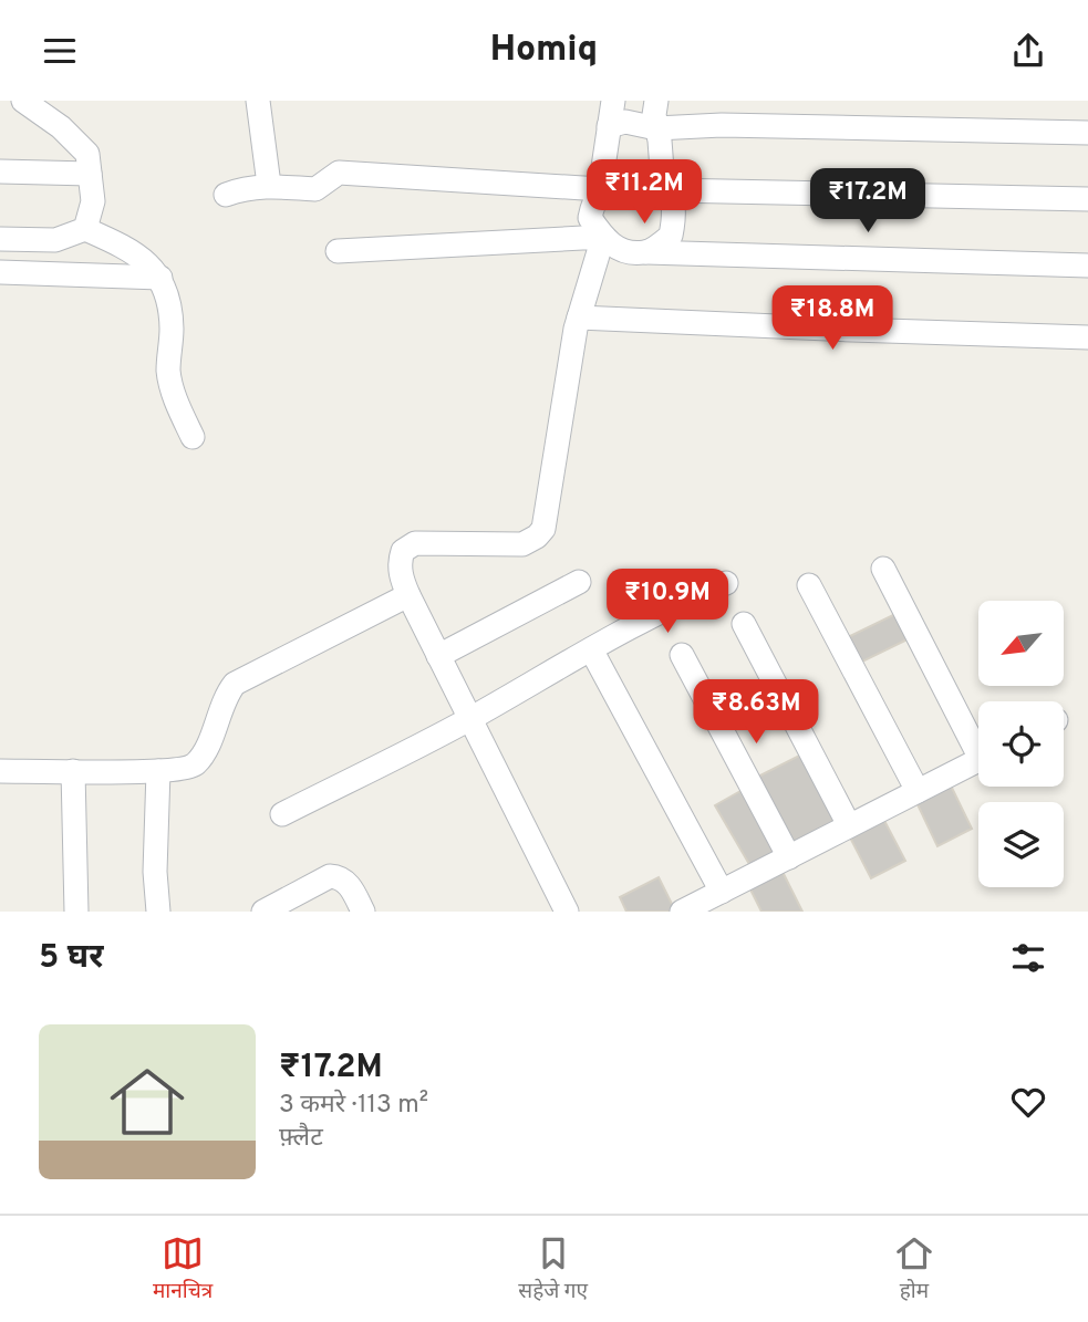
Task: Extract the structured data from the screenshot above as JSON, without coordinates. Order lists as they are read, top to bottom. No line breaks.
{"north":"bottom left","page":{"header":"Homiq","price":["₹11.2M","₹17.2M","₹18.8M","₹10.9M","₹8.63M"],"heading":"5 घर","list":[{"name":"₹17.2M","note":"3 कमरे · 113 m² · फ़्लैट"}],"tabs":["मानचित्र","सहेजे गए","होम"]}}
